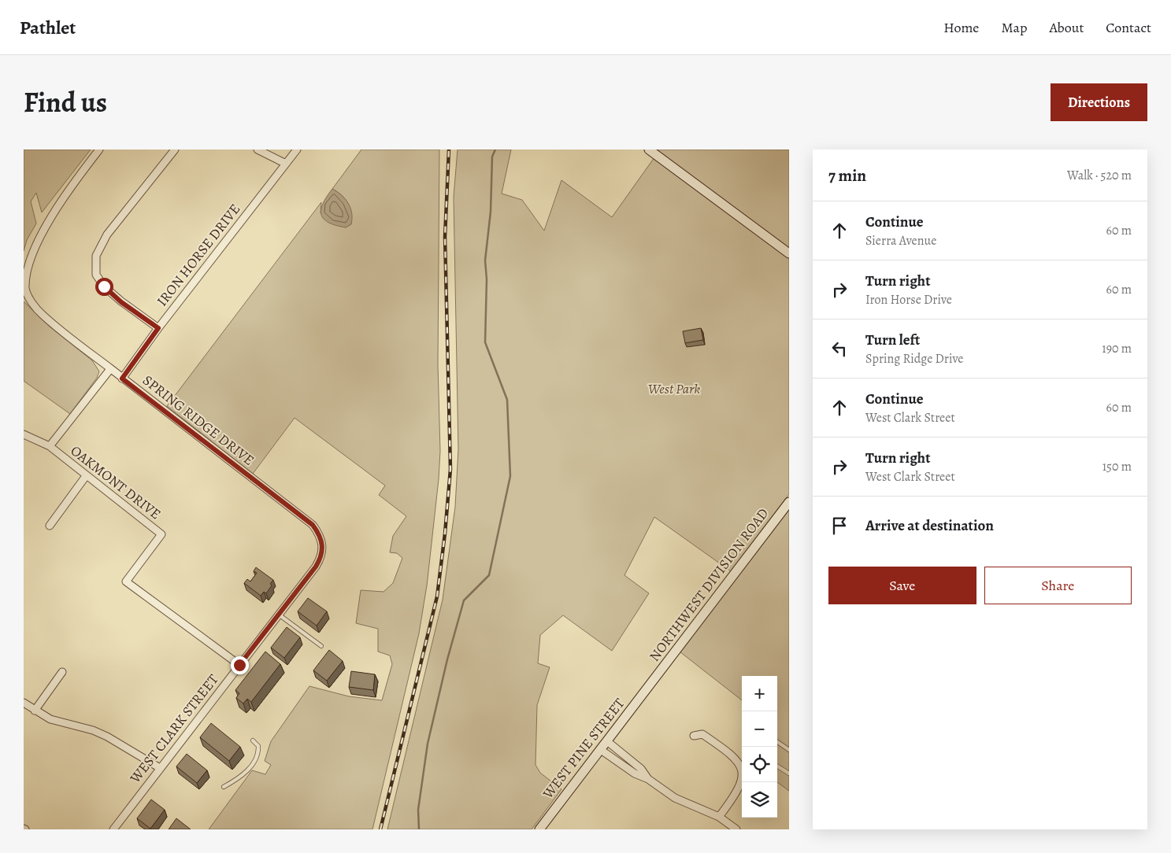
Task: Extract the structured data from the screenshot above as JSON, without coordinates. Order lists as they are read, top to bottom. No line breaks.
{"streets":{"street":["IRON HORSE DRIVE","SPRING RIDGE DRIVE","OAKMONT DRIVE","NORTHWEST DIVISION ROAD","WEST CLARK STREET","WEST PINE STREET"]},"crossings":[["IRON HORSE DRIVE","SPRING RIDGE DRIVE"],["SPRING RIDGE DRIVE","OAKMONT DRIVE"],["SPRING RIDGE DRIVE","WEST CLARK STREET"],["OAKMONT DRIVE","WEST CLARK STREET"],["NORTHWEST DIVISION ROAD","WEST PINE STREET"]],"parks":["West Park"],"page":{"header":"Pathlet","nav":["Home","Map","About","Contact"],"title":"Find us","buttons":["Directions",["Save","Share"]],"heading":["7 min","Walk · 520 m"],"list":[["Continue","Sierra Avenue","60 m"],["Turn right","Iron Horse Drive","60 m"],["Turn left","Spring Ridge Drive","190 m"],["Continue","West Clark Street","60 m"],["Turn right","West Clark Street","150 m"],"Arrive at destination"],"map_buttons":["+","−"]}}
